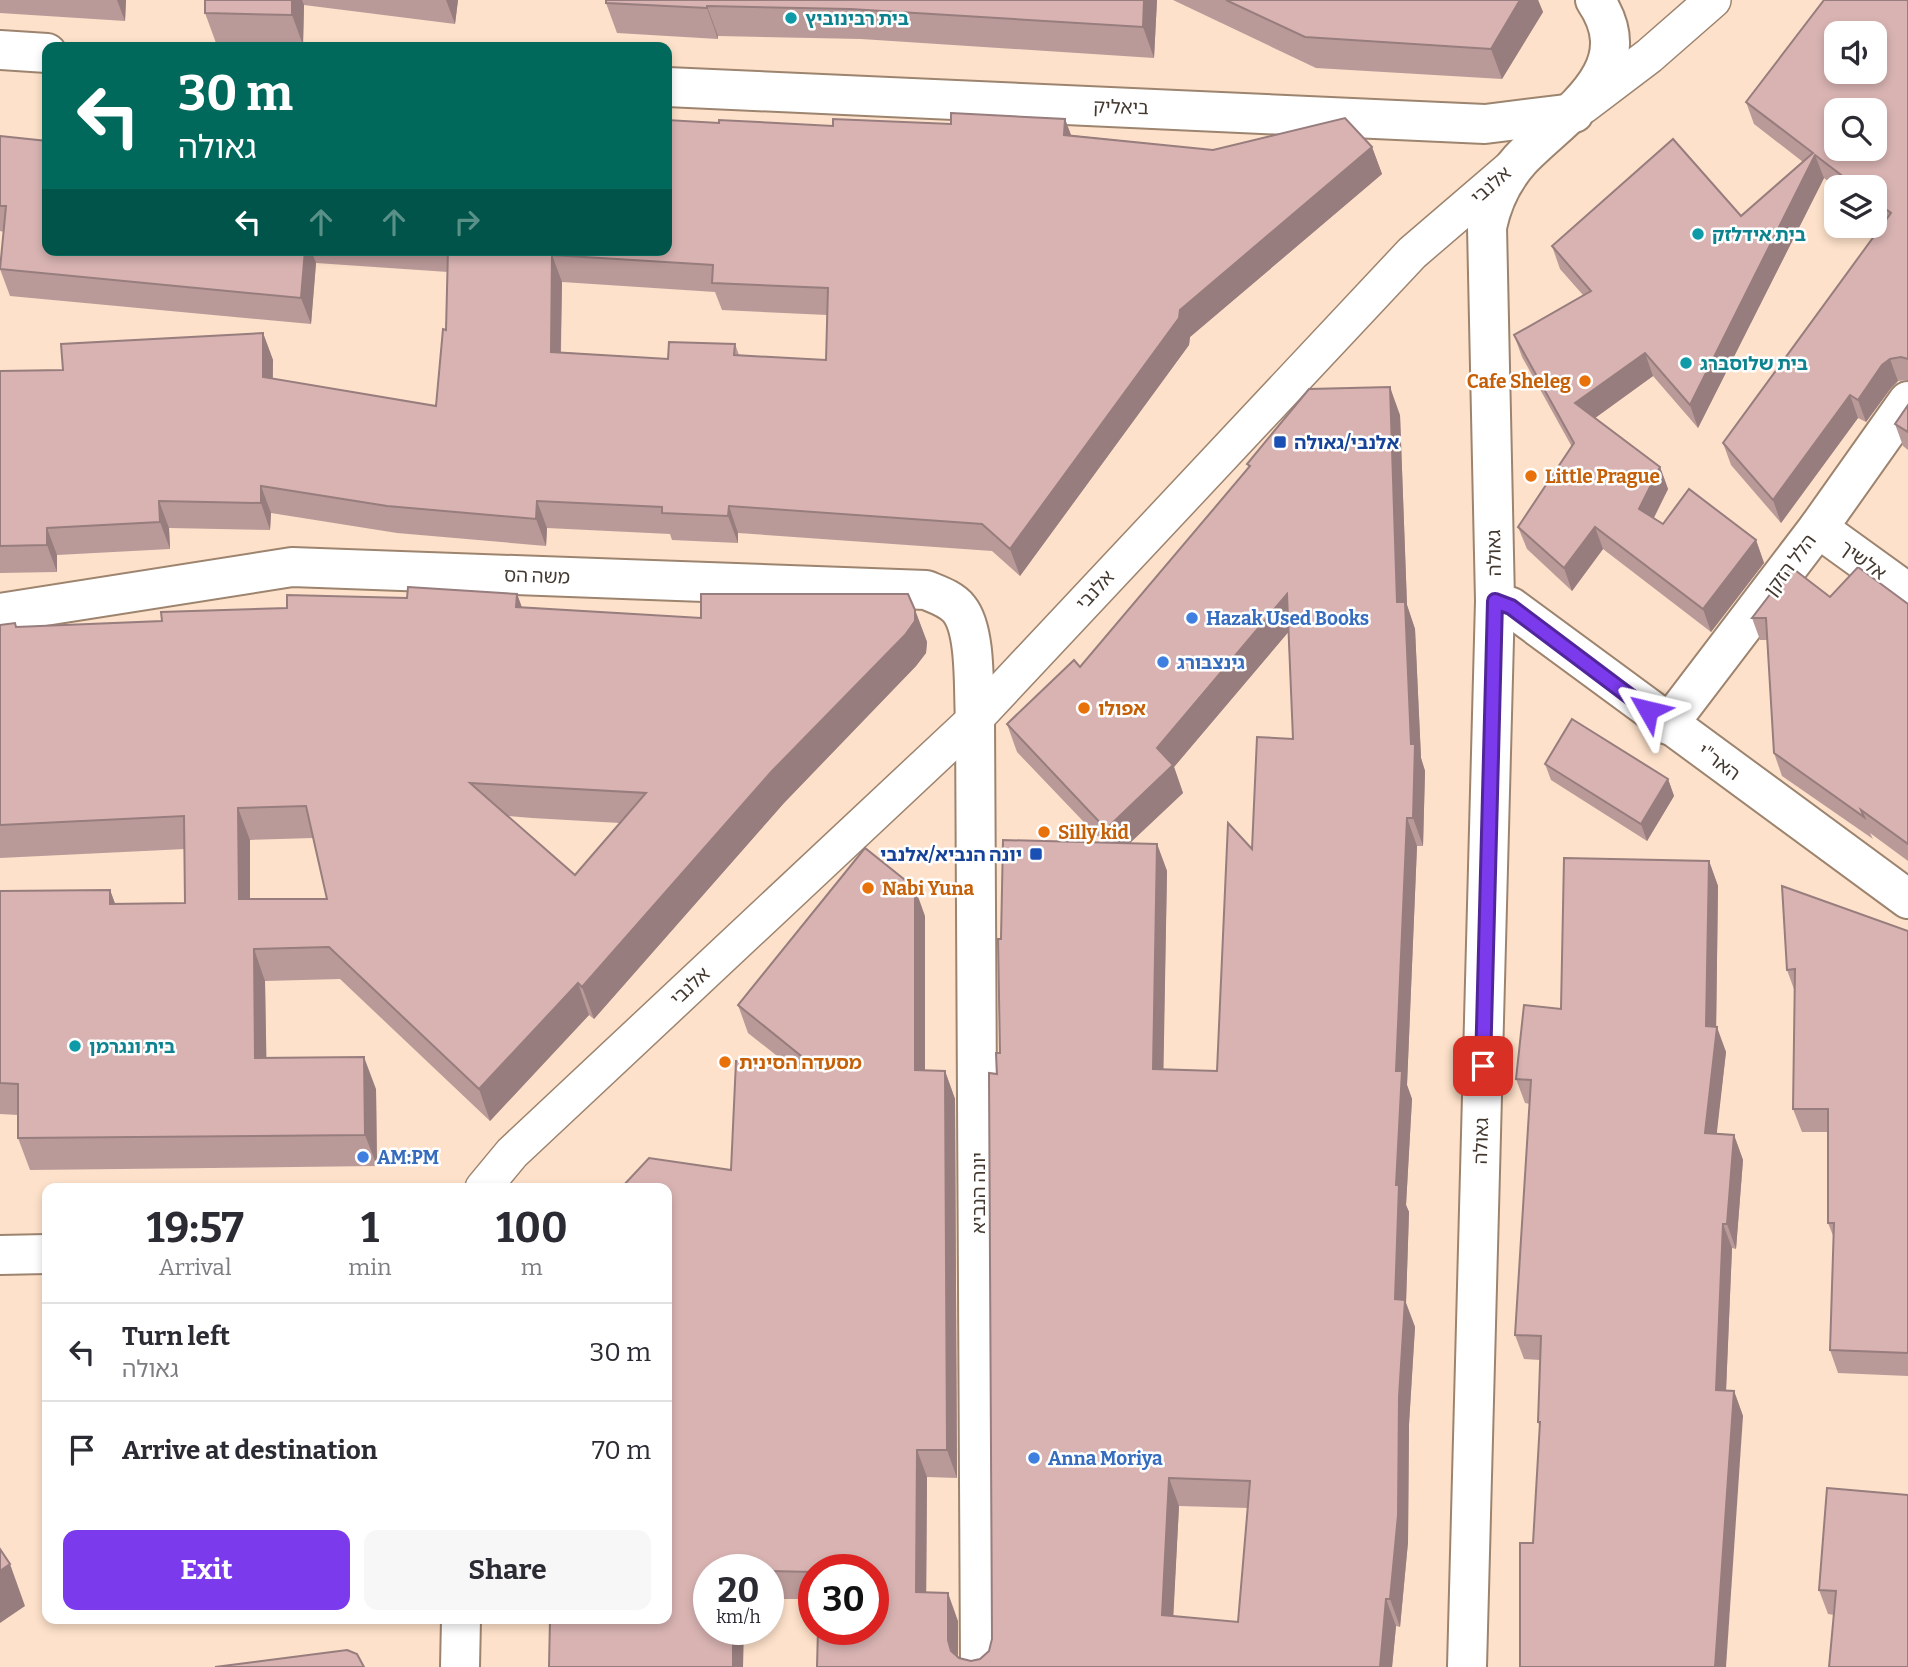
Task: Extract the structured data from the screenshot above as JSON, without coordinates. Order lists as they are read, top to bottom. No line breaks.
{"streets":{"street":["ביאליק","אלנבי","גאולה","אלשיך","הלל הזקן","משה הס","האר\"י","יונה הנביא"]},"crossings":[["ביאליק","אלנבי"],["אלנבי","גאולה"],["אלנבי","משה הס"],["אלנבי","יונה הנביא"],["גאולה","האר\"י"],["אלשיך","הלל הזקן"],["הלל הזקן","האר\"י"],["משה הס","יונה הנביא"]],"places":{"other":["בית רבינוביץ","בית אידלזק","בית שלוסברג","Cafe Sheleg","Little Prague","Hazak Used Books","גינצבורג","אפולו","Silly kid","Nabi Yuna","בית ונגרמן","מסעדה הסינית","AM:PM","Anna Moriya"],"transit":["אלנבי/גאולה","יונה הנביא/אלנבי"]},"page":{"turn":["30 m","גאולה"],"eta":["19:57","Arrival","1","min","100","m"],"list":[{"name":"Turn left","note":"גאולה","value":"30 m"},{"name":"Arrive at destination","value":"70 m"}],"buttons":["Exit","Share"],"speed":"20 km/h","limit":"30"}}
